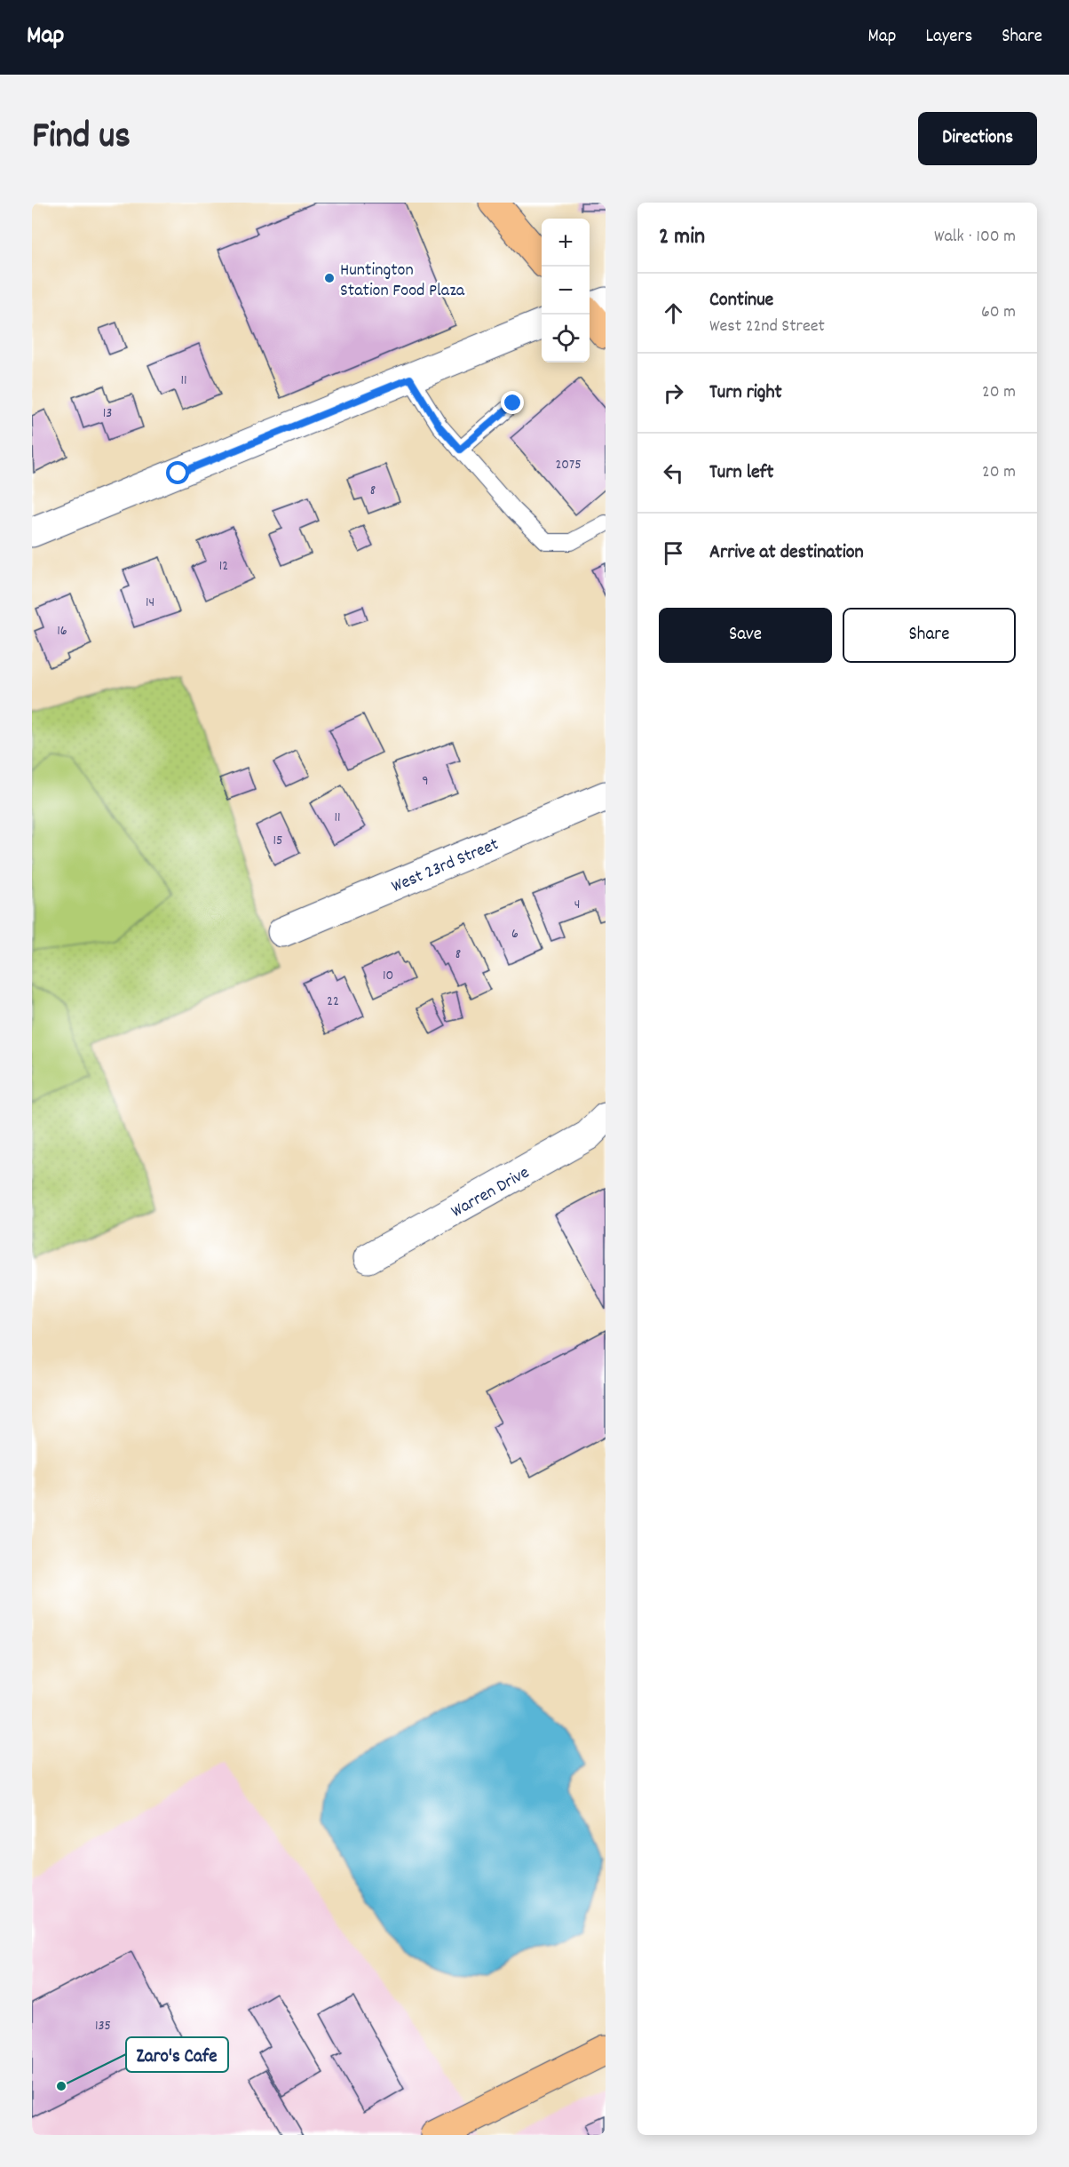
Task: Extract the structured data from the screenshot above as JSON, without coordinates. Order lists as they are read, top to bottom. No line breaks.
{"streets":{"street":["West 23rd Street","Warren Drive"]},"places":["Huntington Station Food Plaza","Zaro's Cafe"],"house_numbers":["11","13","2075","8","12","14","16","9","11","15","4","6","8","10","22","135"],"page":{"header":"Map","nav":["Map","Layers","Share"],"title":"Find us","buttons":["Directions",["Save","Share"]],"heading":["2 min","Walk · 100 m"],"map_buttons":["+","−"],"list":[["Continue","West 22nd Street","60 m"],["Turn right","20 m"],["Turn left","20 m"],"Arrive at destination"]}}
